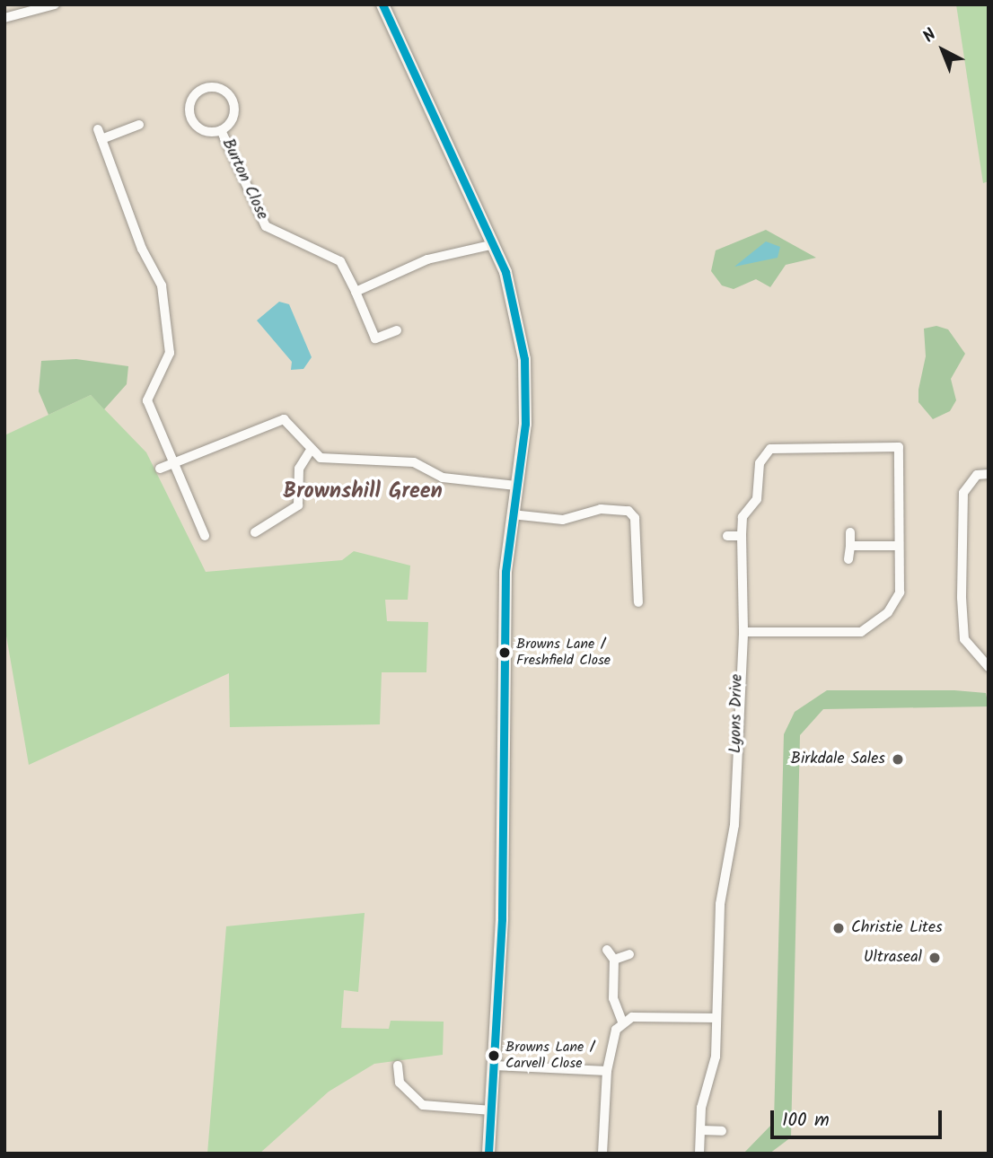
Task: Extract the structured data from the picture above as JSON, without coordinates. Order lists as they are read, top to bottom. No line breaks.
{"streets":{"street":["Burton Close","Lyons Drive"]},"districts":["Brownshill Green"],"places":["Browns Lane / Freshfield Close","Birkdale Sales","Christie Lites","Ultraseal","Browns Lane / Carvell Close"],"scale_bar":"100 m","north":"top left"}
